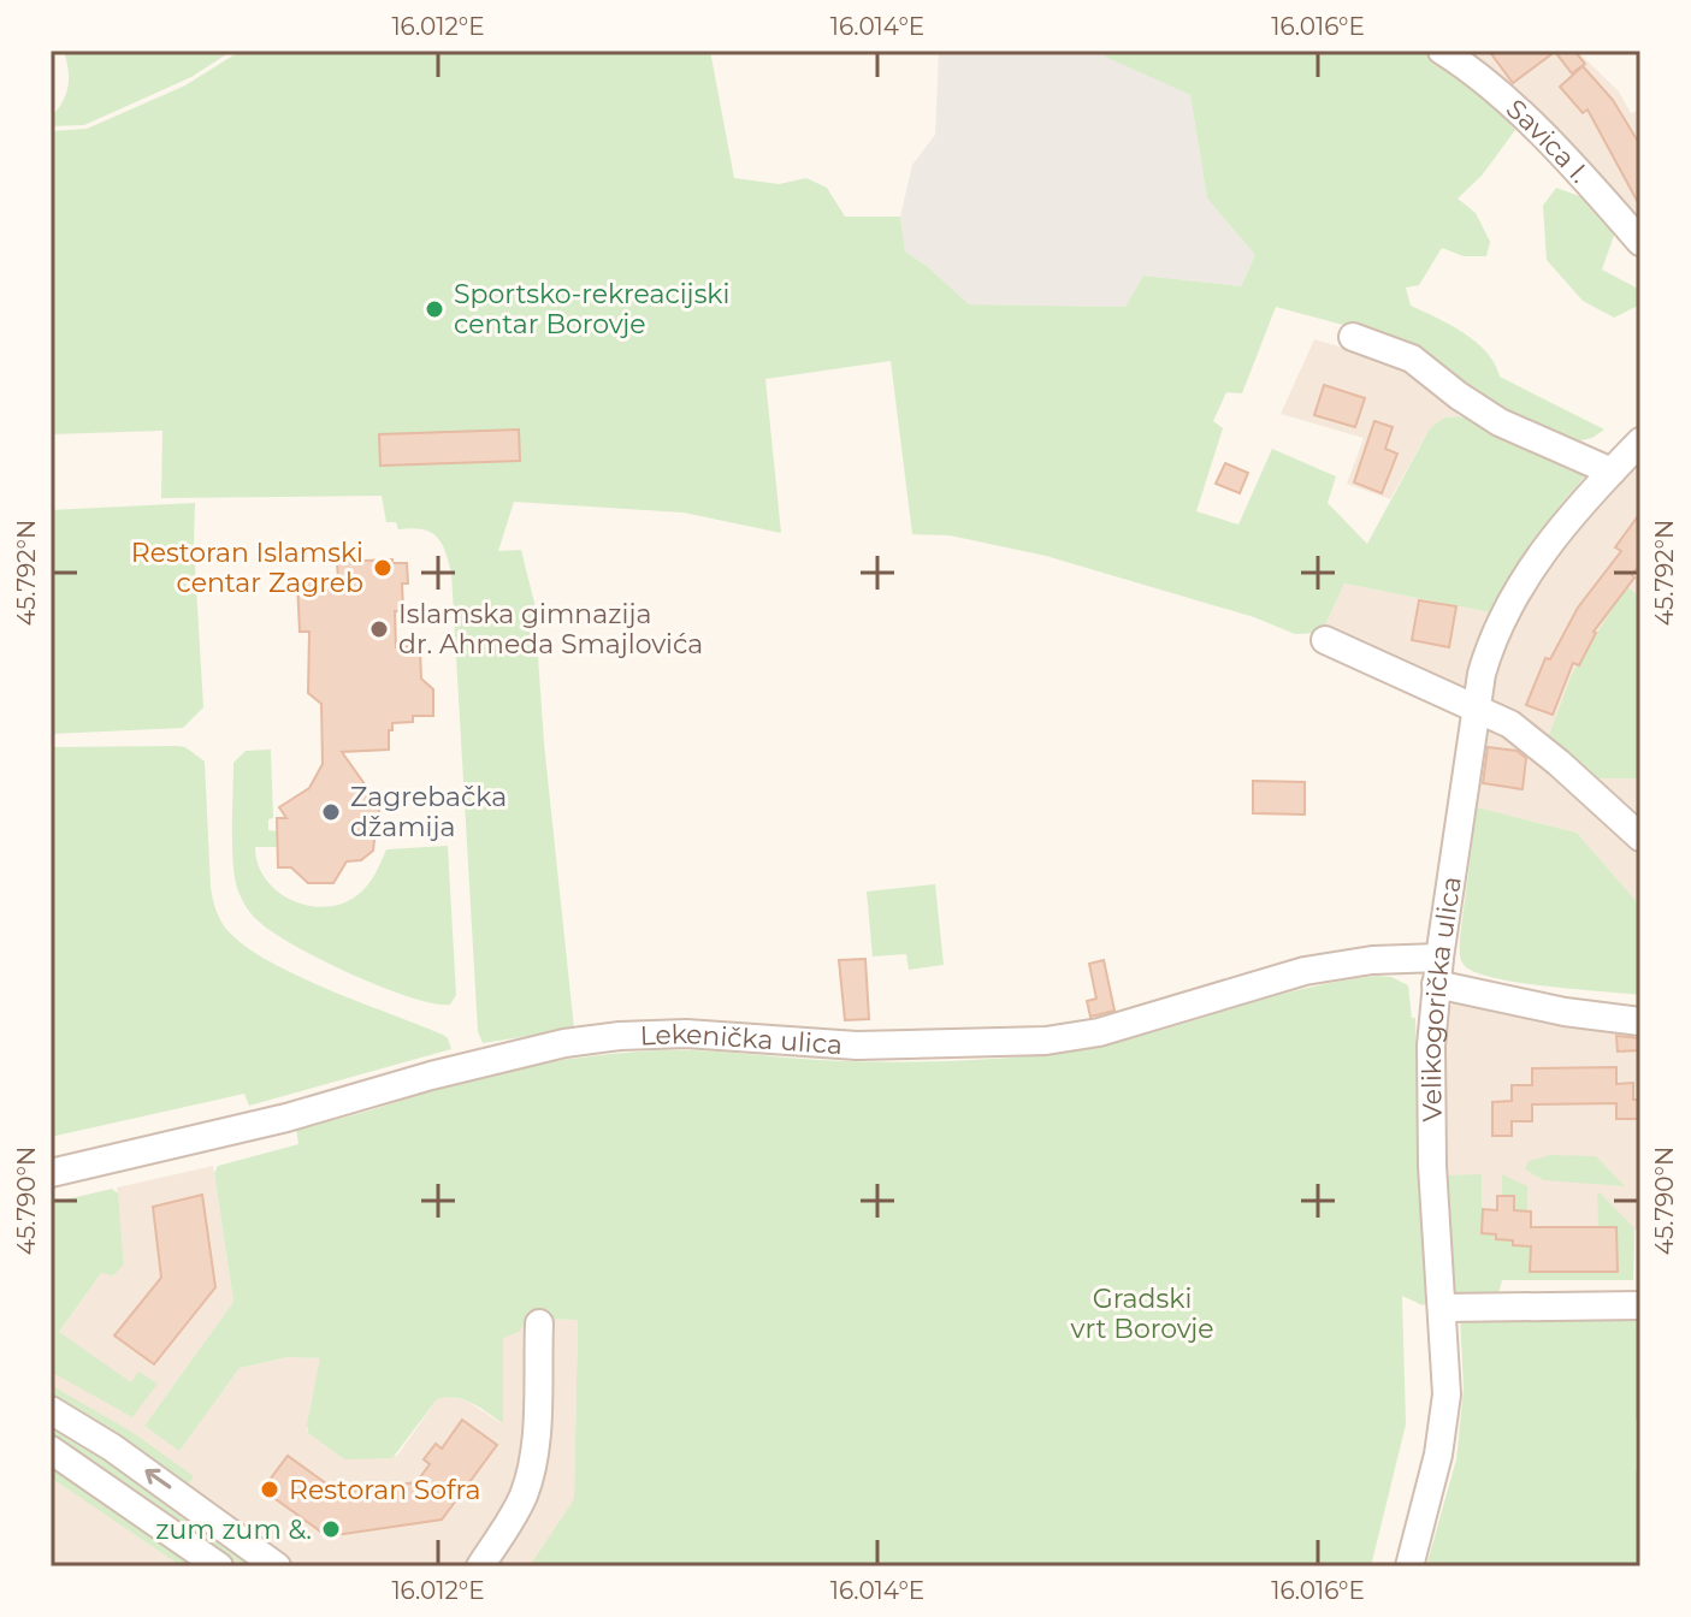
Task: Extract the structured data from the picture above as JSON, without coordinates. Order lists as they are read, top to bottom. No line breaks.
{"streets":{"street":["Savica I.","Velikogorička ulica","Lekenička ulica"]},"crossings":[["Velikogorička ulica","Lekenička ulica"]],"parks":["Gradski vrt Borovje"],"places":["Sportsko-rekreacijski centar Borovje","Restoran Islamski centar Zagreb","Islamska gimnazija dr. Ahmeda Smajlovića","Zagrebačka džamija","Restoran Sofra","zum zum &."],"coordinates":["16.012°E","16.014°E","16.016°E","45.792°N","45.790°N"]}
